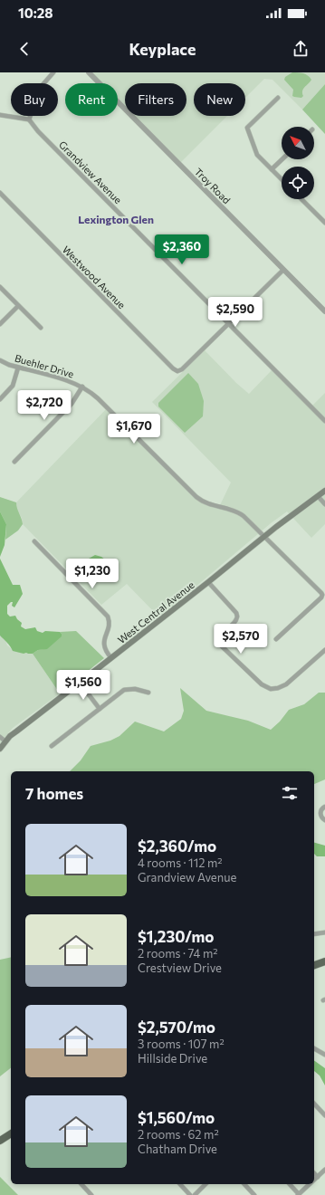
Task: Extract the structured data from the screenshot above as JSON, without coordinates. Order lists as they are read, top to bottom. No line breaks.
{"streets":{"main road":["West Central Avenue"],"street":["Grandview Avenue","Troy Road","Westwood Avenue","Buehler Drive"]},"crossings":[["Grandview Avenue","Westwood Avenue"],["Buehler Drive","West Central Avenue"]],"districts":["Lexington Glen"],"north":"top left","page":{"status":"10:28","header":"Keyplace","chip":["Buy","Rent","Filters","New"],"price":["$2,360","$2,590","$2,720","$1,670","$1,230","$2,570","$1,560"],"heading":"7 homes","list":[{"name":"$2,360/mo","note":"4 rooms · 112 m² · Grandview Avenue"},{"name":"$1,230/mo","note":"2 rooms · 74 m² · Crestview Drive"},{"name":"$2,570/mo","note":"3 rooms · 107 m² · Hillside Drive"},{"name":"$1,560/mo","note":"2 rooms · 62 m² · Chatham Drive"}]}}
